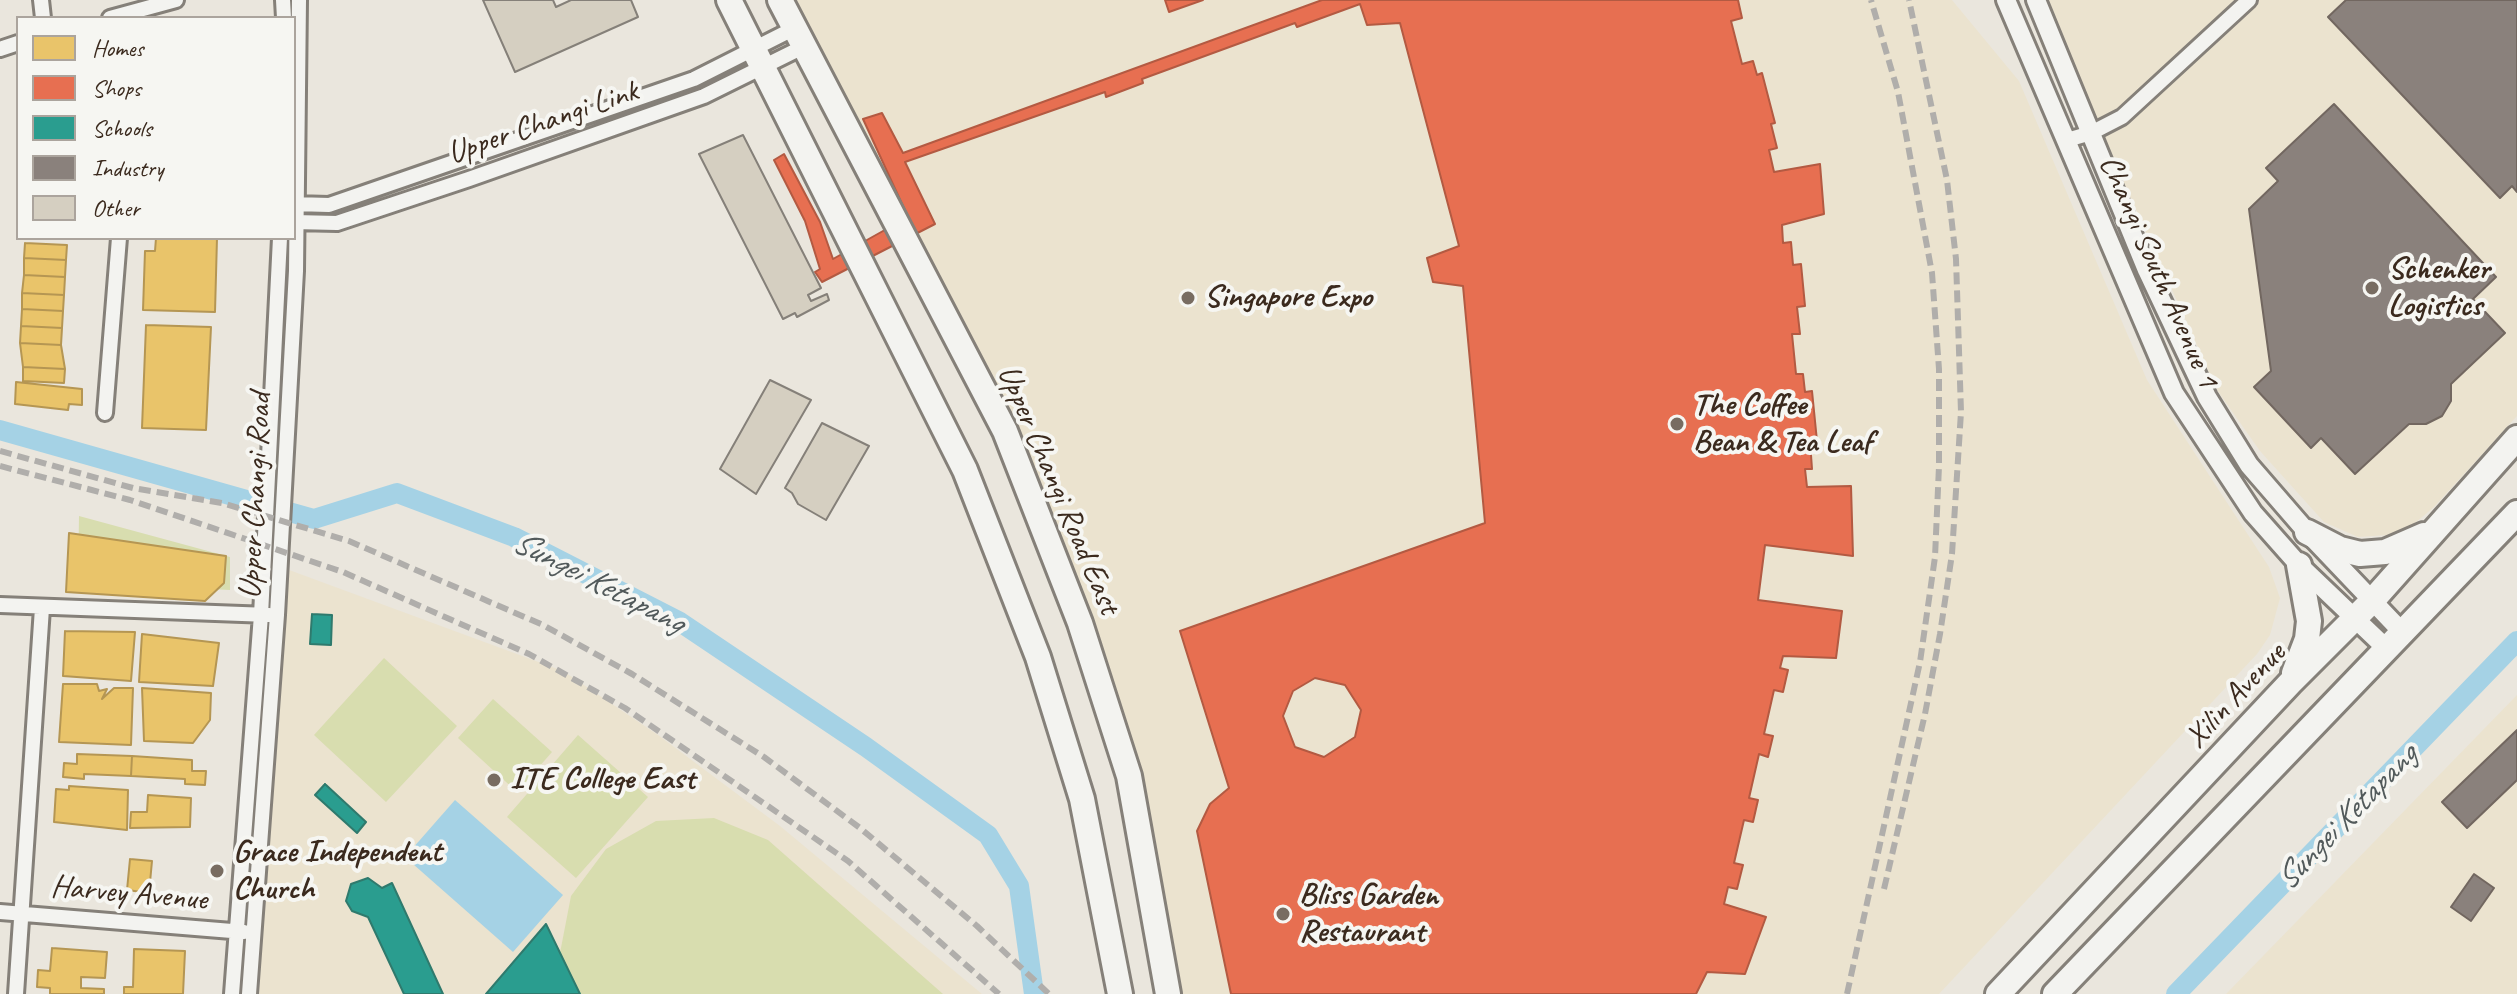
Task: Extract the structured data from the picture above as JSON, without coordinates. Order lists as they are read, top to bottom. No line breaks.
{"streets":{"main road":["Upper Changi Road East","Xilin Avenue"],"street":["Upper Changi Link","Changi South Avenue 1","Upper Changi Road","Harvey Avenue"]},"crossings":[["Upper Changi Link","Upper Changi Road East"],["Upper Changi Link","Upper Changi Road"],["Changi South Avenue 1","Xilin Avenue"],["Upper Changi Road","Harvey Avenue"]],"water":["Sungei Ketapang"],"places":["Schenker Logistics","Singapore Expo","The Coffee Bean & Tea Leaf","ITE College East","Grace Independent Church","Bliss Garden Restaurant"],"legend":["Homes","Shops","Schools","Industry","Other"]}
